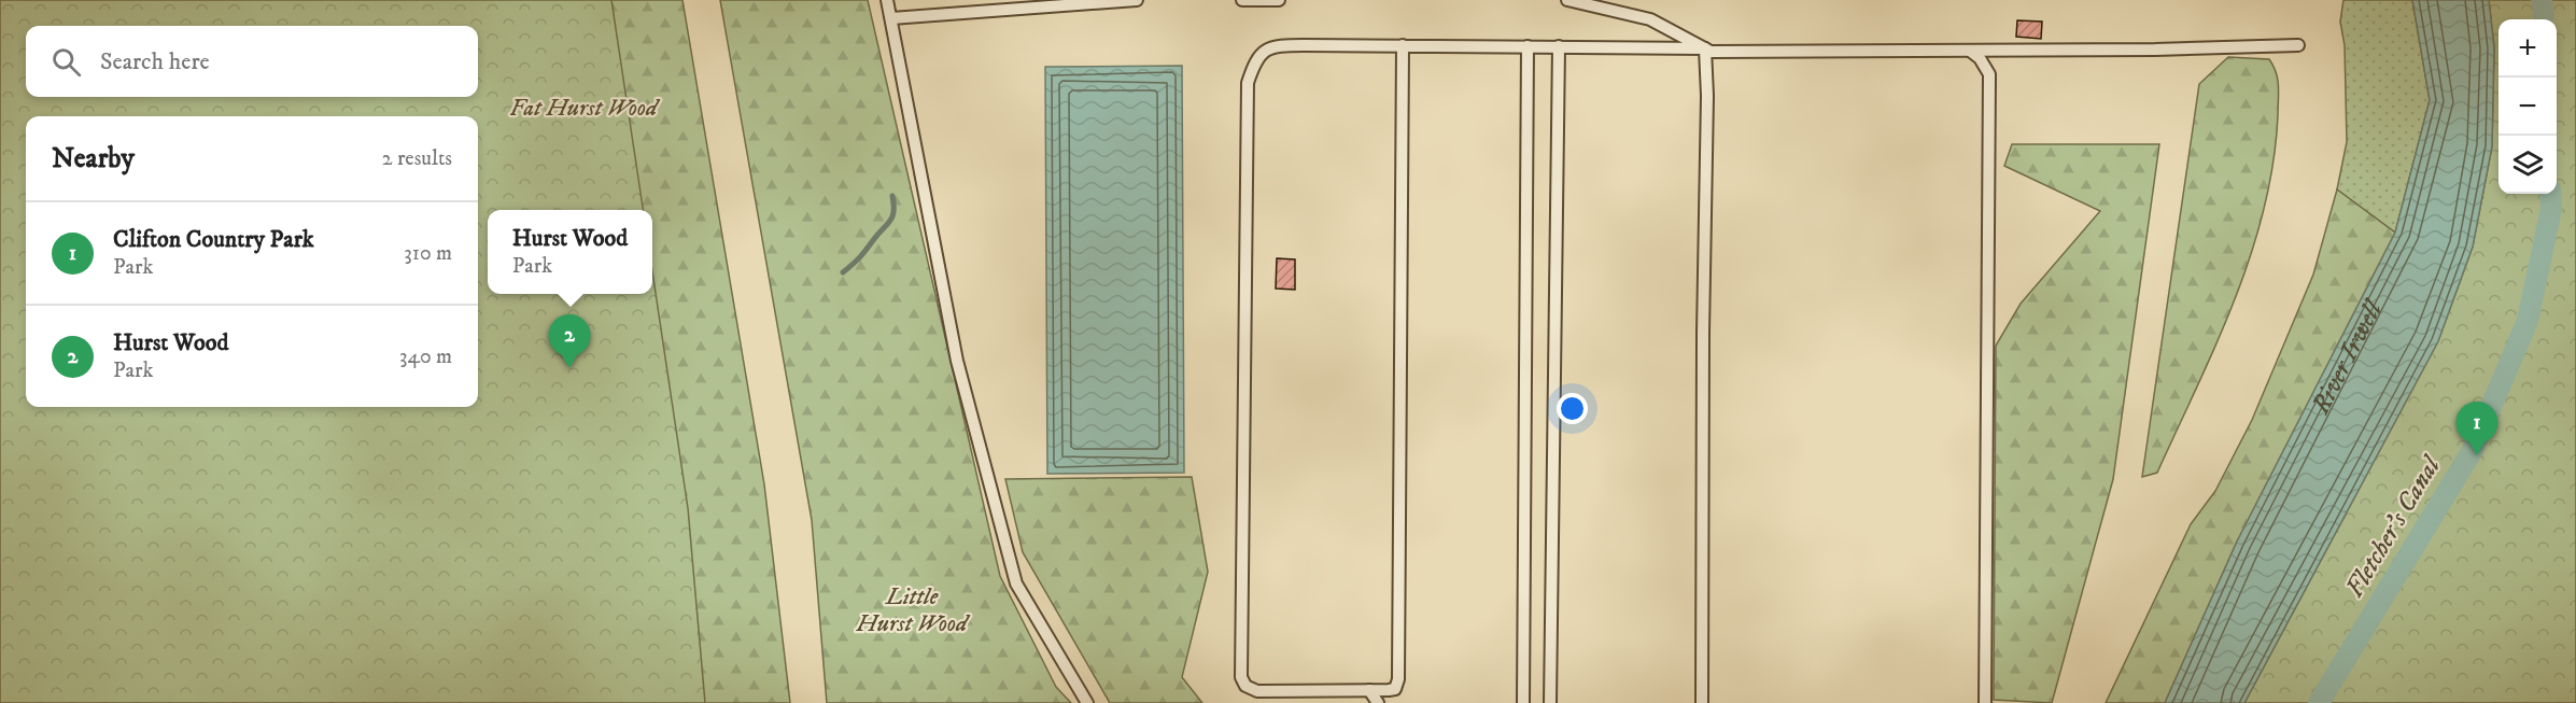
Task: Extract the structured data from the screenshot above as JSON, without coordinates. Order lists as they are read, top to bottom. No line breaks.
{"water":["River Irwell","Fletcher's Canal"],"parks":["Fat Hurst Wood","Little Hurst Wood"],"page":{"map_buttons":["+","−"],"search":"Search here","heading":["Nearby","2 results"],"list":[{"mark":"1","name":"Clifton Country Park","note":"Park","value":"310 m"},{"mark":"2","name":"Hurst Wood","note":"Park","value":"340 m"}],"popup":["Hurst Wood","Park"],"pins":["2","1"]}}
